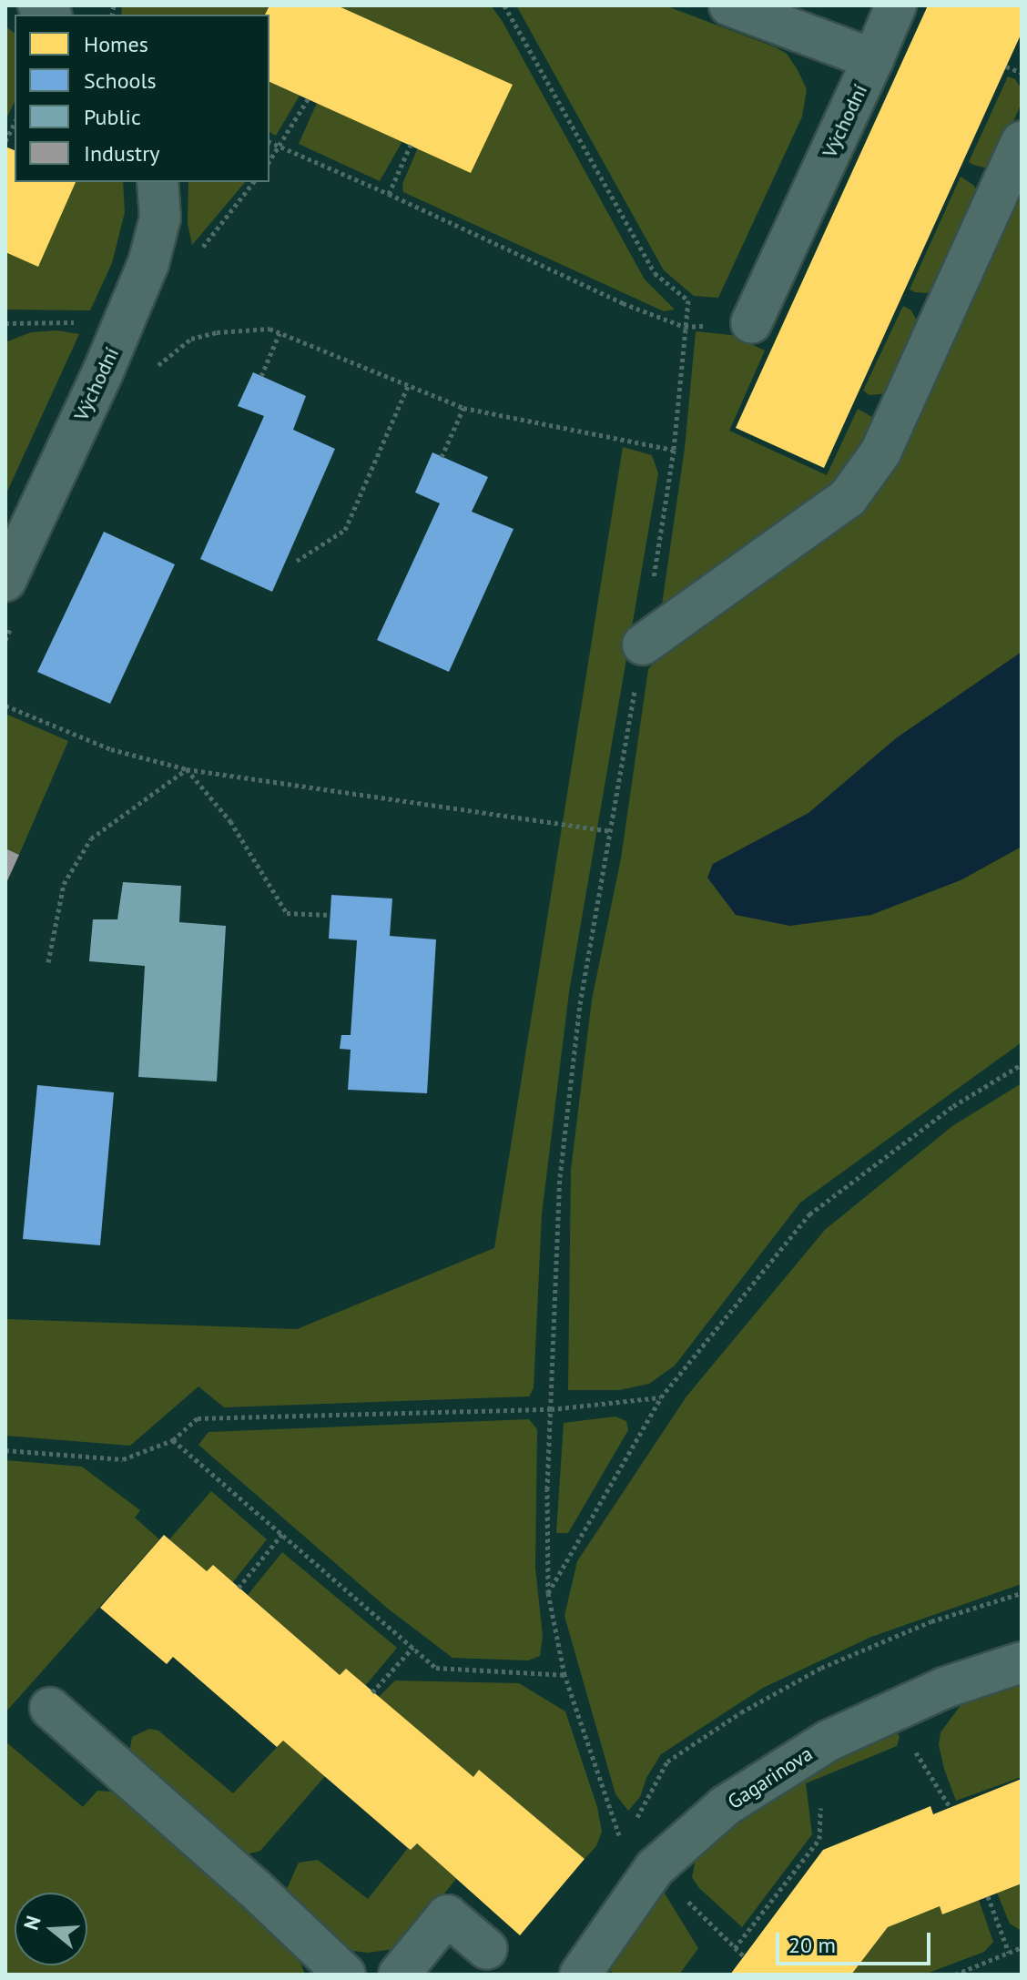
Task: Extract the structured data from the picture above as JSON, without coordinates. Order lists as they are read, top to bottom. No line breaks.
{"streets":{"street":["Východní","Gagarinova"]},"legend":["Homes","Schools","Public","Industry"],"scale_bar":"20 m","north":"left"}
